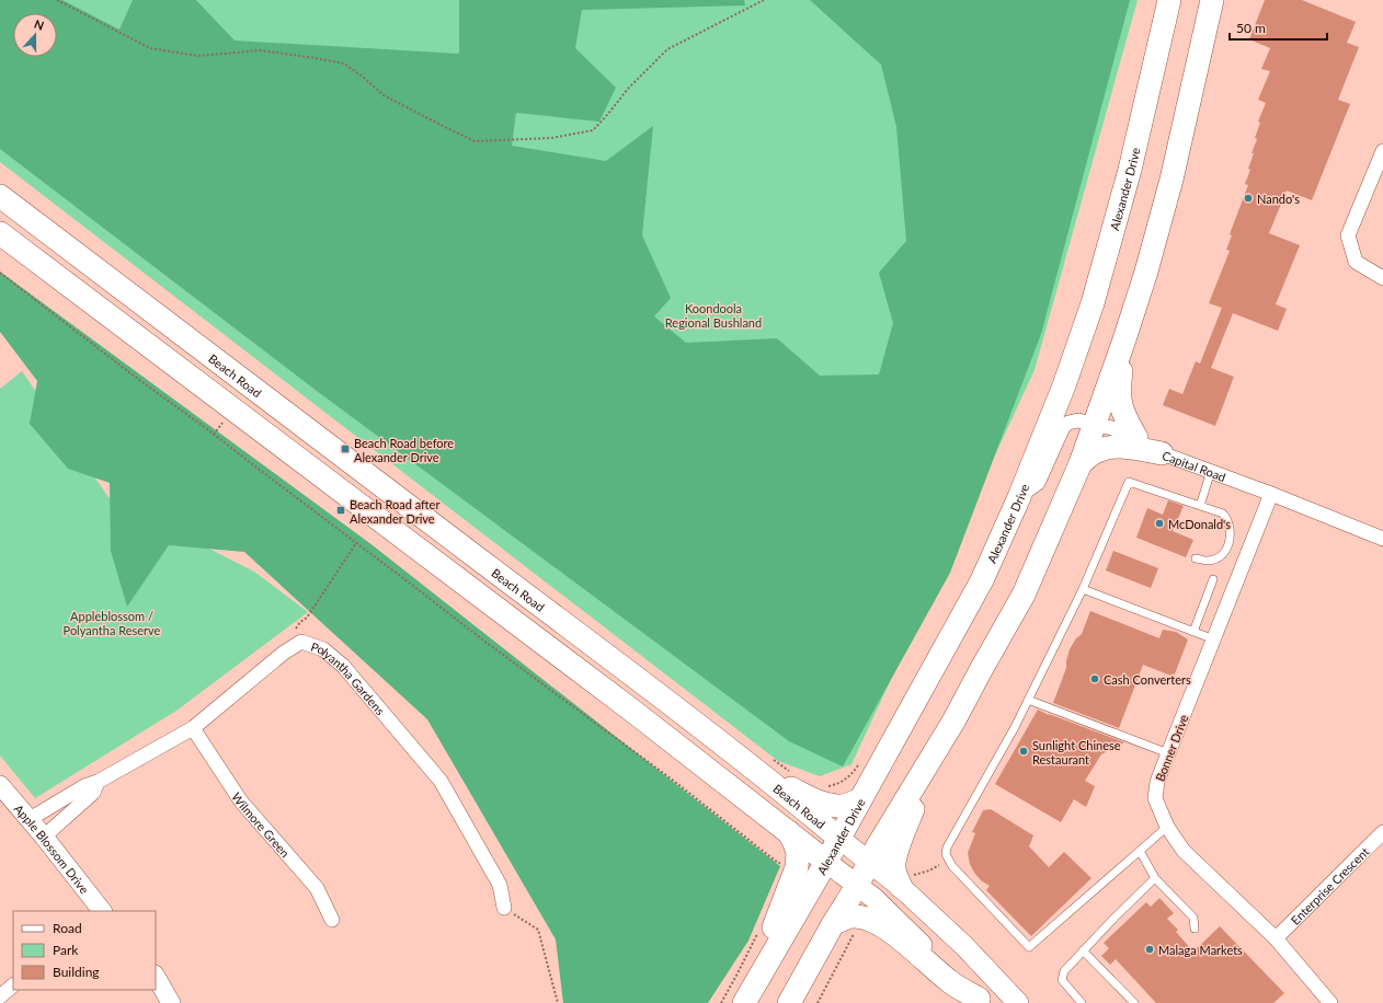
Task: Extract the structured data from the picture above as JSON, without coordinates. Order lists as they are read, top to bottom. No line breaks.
{"streets":{"main road":["Alexander Drive","Beach Road"],"street":["Capital Road","Polyantha Gardens","Bonner Drive","Wilmore Green","Apple Blossom Drive","Enterprise Crescent"]},"crossings":[["Alexander Drive","Beach Road"],["Alexander Drive","Capital Road"],["Capital Road","Bonner Drive"],["Polyantha Gardens","Wilmore Green"],["Polyantha Gardens","Apple Blossom Drive"],["Bonner Drive","Enterprise Crescent"]],"parks":["Koondoola Regional Bushland","Appleblossom / Polyantha Reserve"],"places":{"other":["Nando's","McDonald's","Cash Converters","Sunlight Chinese Restaurant","Malaga Markets"],"transit":["Beach Road before Alexander Drive","Beach Road after Alexander Drive"]},"legend":["Road","Park","Building"],"scale_bar":"50 m","north":"top"}
